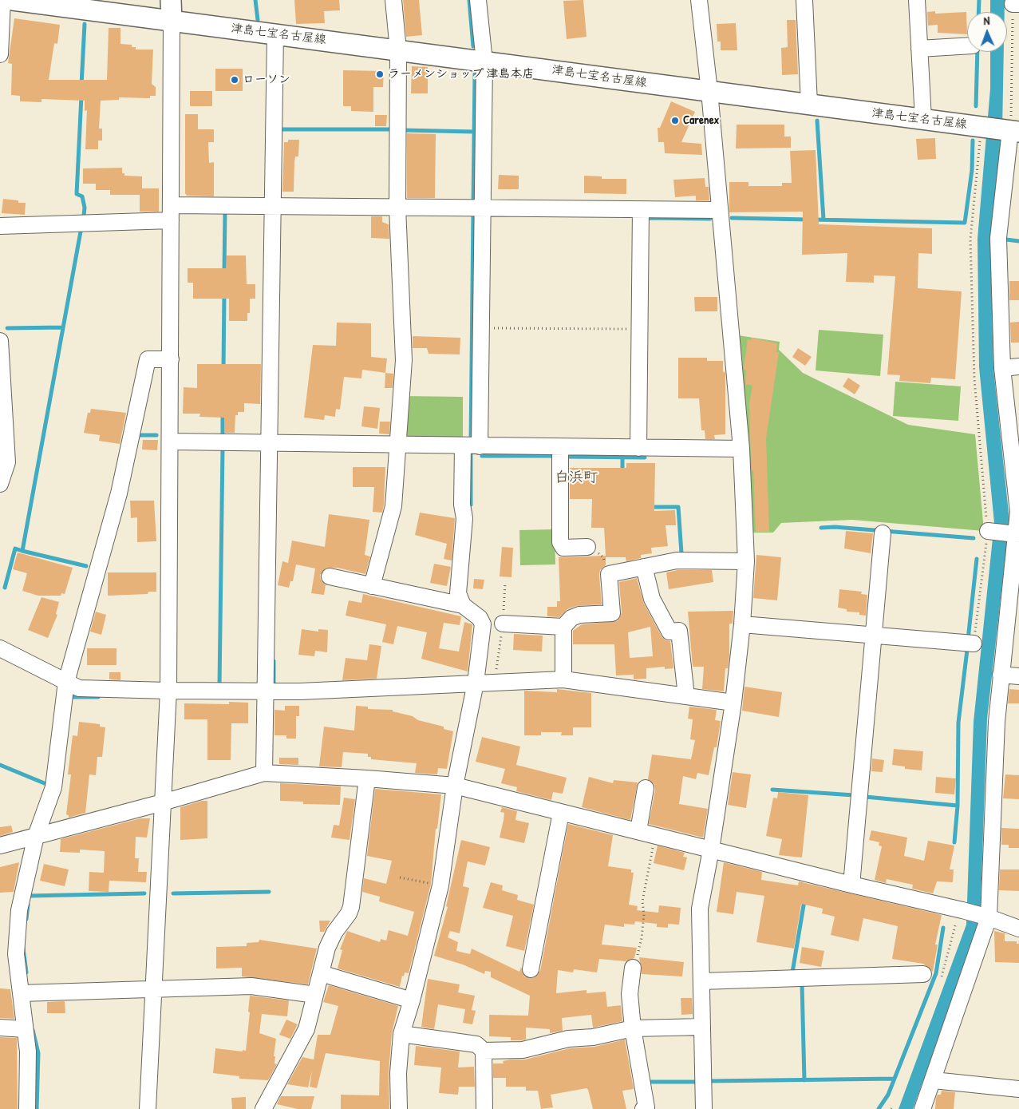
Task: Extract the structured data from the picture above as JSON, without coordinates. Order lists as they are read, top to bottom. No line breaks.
{"streets":{"main road":["津島七宝名古屋線"]},"districts":["白浜町"],"places":["ラーメンショップ 津島本店","ローソン","Carenex"],"north":"top"}
